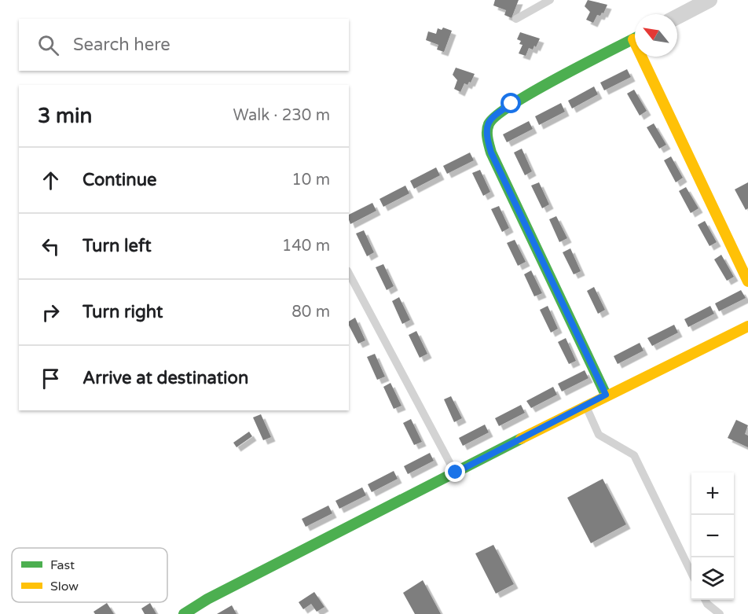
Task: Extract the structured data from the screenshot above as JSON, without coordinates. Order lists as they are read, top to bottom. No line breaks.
{"legend":["Fast","Slow"],"north":"top left","page":{"search":"Search here","heading":["3 min","Walk · 230 m"],"list":[["Continue","10 m"],["Turn left","140 m"],["Turn right","80 m"],"Arrive at destination"],"map_buttons":["+","−"]}}
